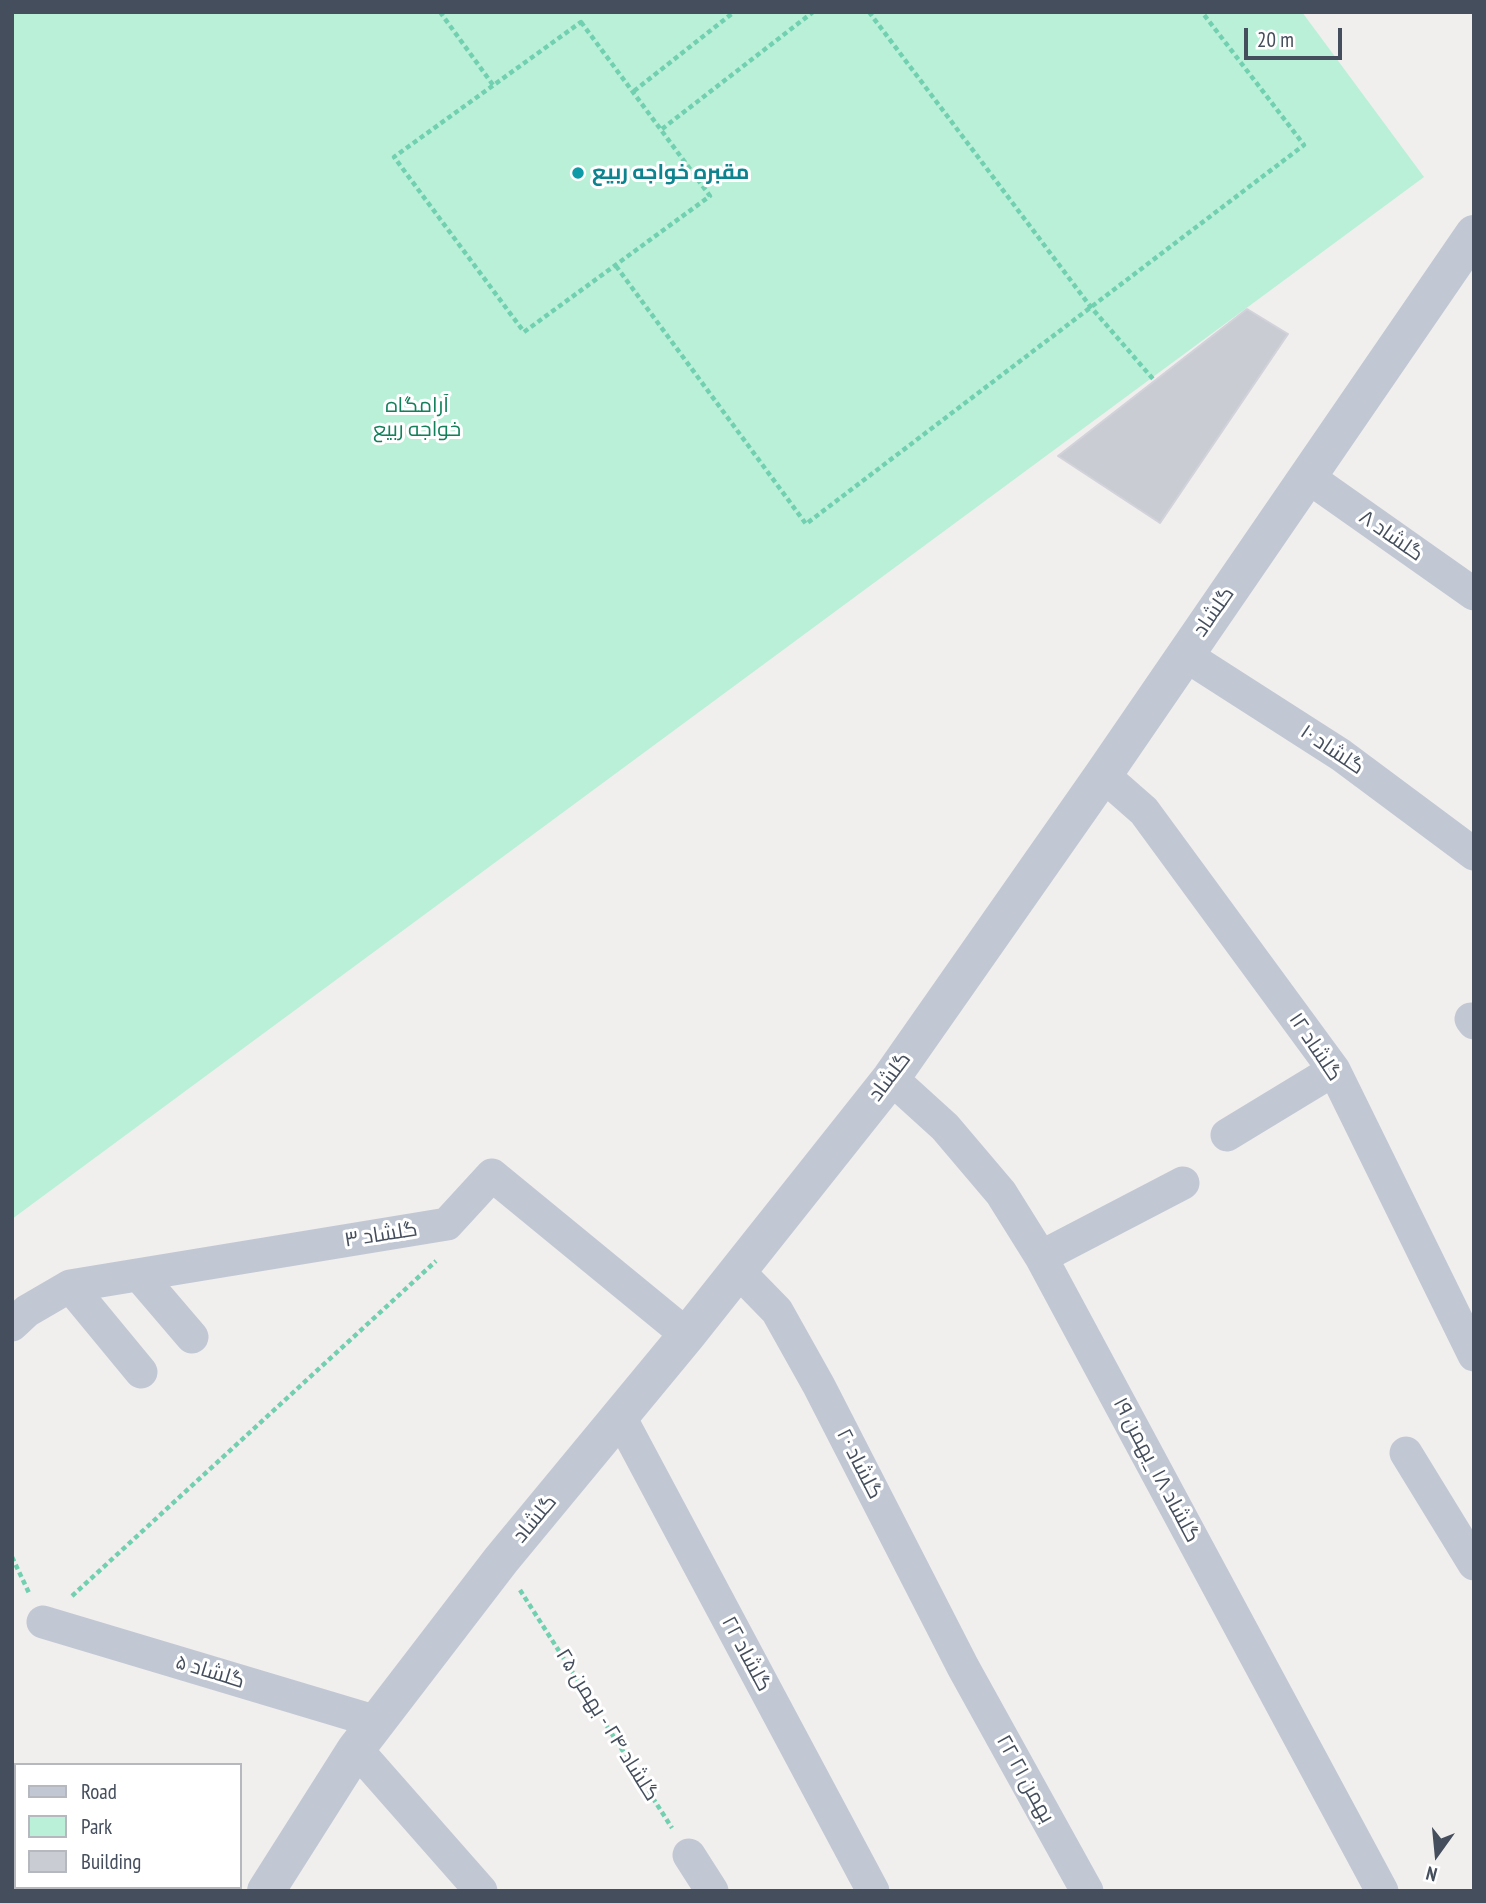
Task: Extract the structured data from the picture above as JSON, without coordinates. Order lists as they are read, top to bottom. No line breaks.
{"streets":{"street":["گلشاد ۸","گلشاد","گلشاد ۱۰","گلشاد ۱۲","گلشاد ۳","گلشاد ۲۰","گلشاد ۱۸ _بهمن ۱۹","گلشاد ۲۲","گلشاد ۵","۲۲ بهمن ۲۱"],"path":["گلشاد ۲۴ - بهمن ۲۵"]},"crossings":[["گلشاد ۸","گلشاد"],["گلشاد","گلشاد ۱۰"],["گلشاد","گلشاد ۱۲"],["گلشاد","گلشاد ۳"],["گلشاد","گلشاد ۲۰"],["گلشاد","گلشاد ۱۸ _بهمن ۱۹"],["گلشاد","گلشاد ۲۲"],["گلشاد","گلشاد ۵"],["گلشاد","گلشاد ۲۴ - بهمن ۲۵"],["گلشاد ۲۰","۲۲ بهمن ۲۱"]],"parks":["آرامگاه خواجه ربیع"],"places":["مقبره خواجه ربیع"],"legend":["Road","Park","Building"],"scale_bar":"20 m","north":"bottom"}
